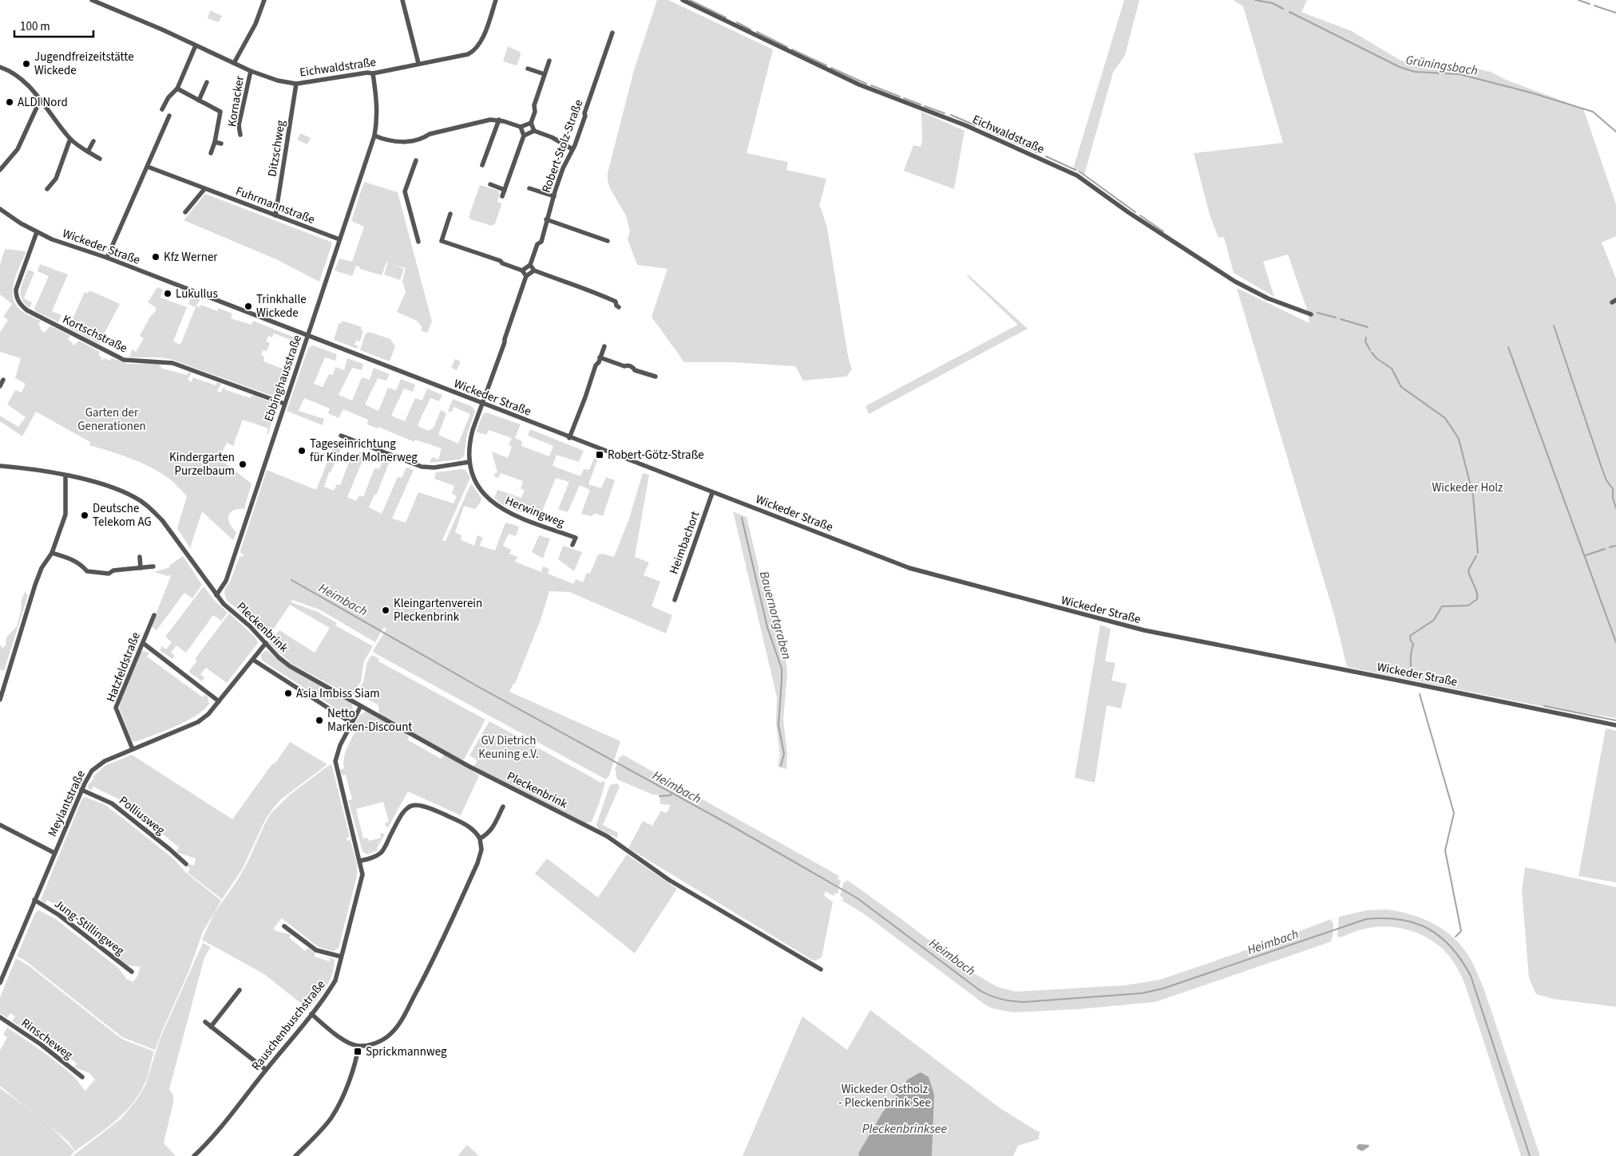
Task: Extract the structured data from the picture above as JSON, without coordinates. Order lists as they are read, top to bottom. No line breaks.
{"streets":{"street":["Eichwaldstraße","Kornacker","Robert-Stolz-Straße","Ditzschweg","Fuhrmannstraße","Wickeder Straße","Kortschstraße","Ebbinghausstraße","Herwingweg","Heimbachort","Pleckenbrink","Hatzfeldstraße","Meylantstraße","Polliusweg","Jung-Stillingweg","Rauschenbuschstraße","Rinscheweg"]},"crossings":[["Eichwaldstraße","Kornacker"],["Eichwaldstraße","Ditzschweg"],["Eichwaldstraße","Ebbinghausstraße"],["Ditzschweg","Fuhrmannstraße"],["Fuhrmannstraße","Ebbinghausstraße"],["Wickeder Straße","Kortschstraße"],["Wickeder Straße","Ebbinghausstraße"],["Wickeder Straße","Herwingweg"],["Wickeder Straße","Heimbachort"],["Kortschstraße","Ebbinghausstraße"],["Ebbinghausstraße","Pleckenbrink"],["Pleckenbrink","Meylantstraße"],["Pleckenbrink","Rauschenbuschstraße"],["Hatzfeldstraße","Meylantstraße"],["Meylantstraße","Polliusweg"],["Meylantstraße","Jung-Stillingweg"]],"water":["Grüningsbach","Heimbach","Bauernortgraben","Pleckenbrinksee"],"parks":["Garten der Generationen","Wickeder Holz","GV Dietrich Keuning e.V.","Wickeder Ostholz - Pleckenbrink See"],"places":{"other":["Jugendfreizeitstätte Wickede","ALDI Nord","Kfz Werner","Lukullus","Trinkhalle Wickede","Tageseinrichtung für Kinder Molnerweg","Kindergarten Purzelbaum","Deutsche Telekom AG","Kleingartenverein Pleckenbrink","Asia Imbiss Siam","Netto Marken-Discount"],"transit":["Robert-Götz-Straße","Sprickmannweg"]},"scale_bar":"100 m"}
